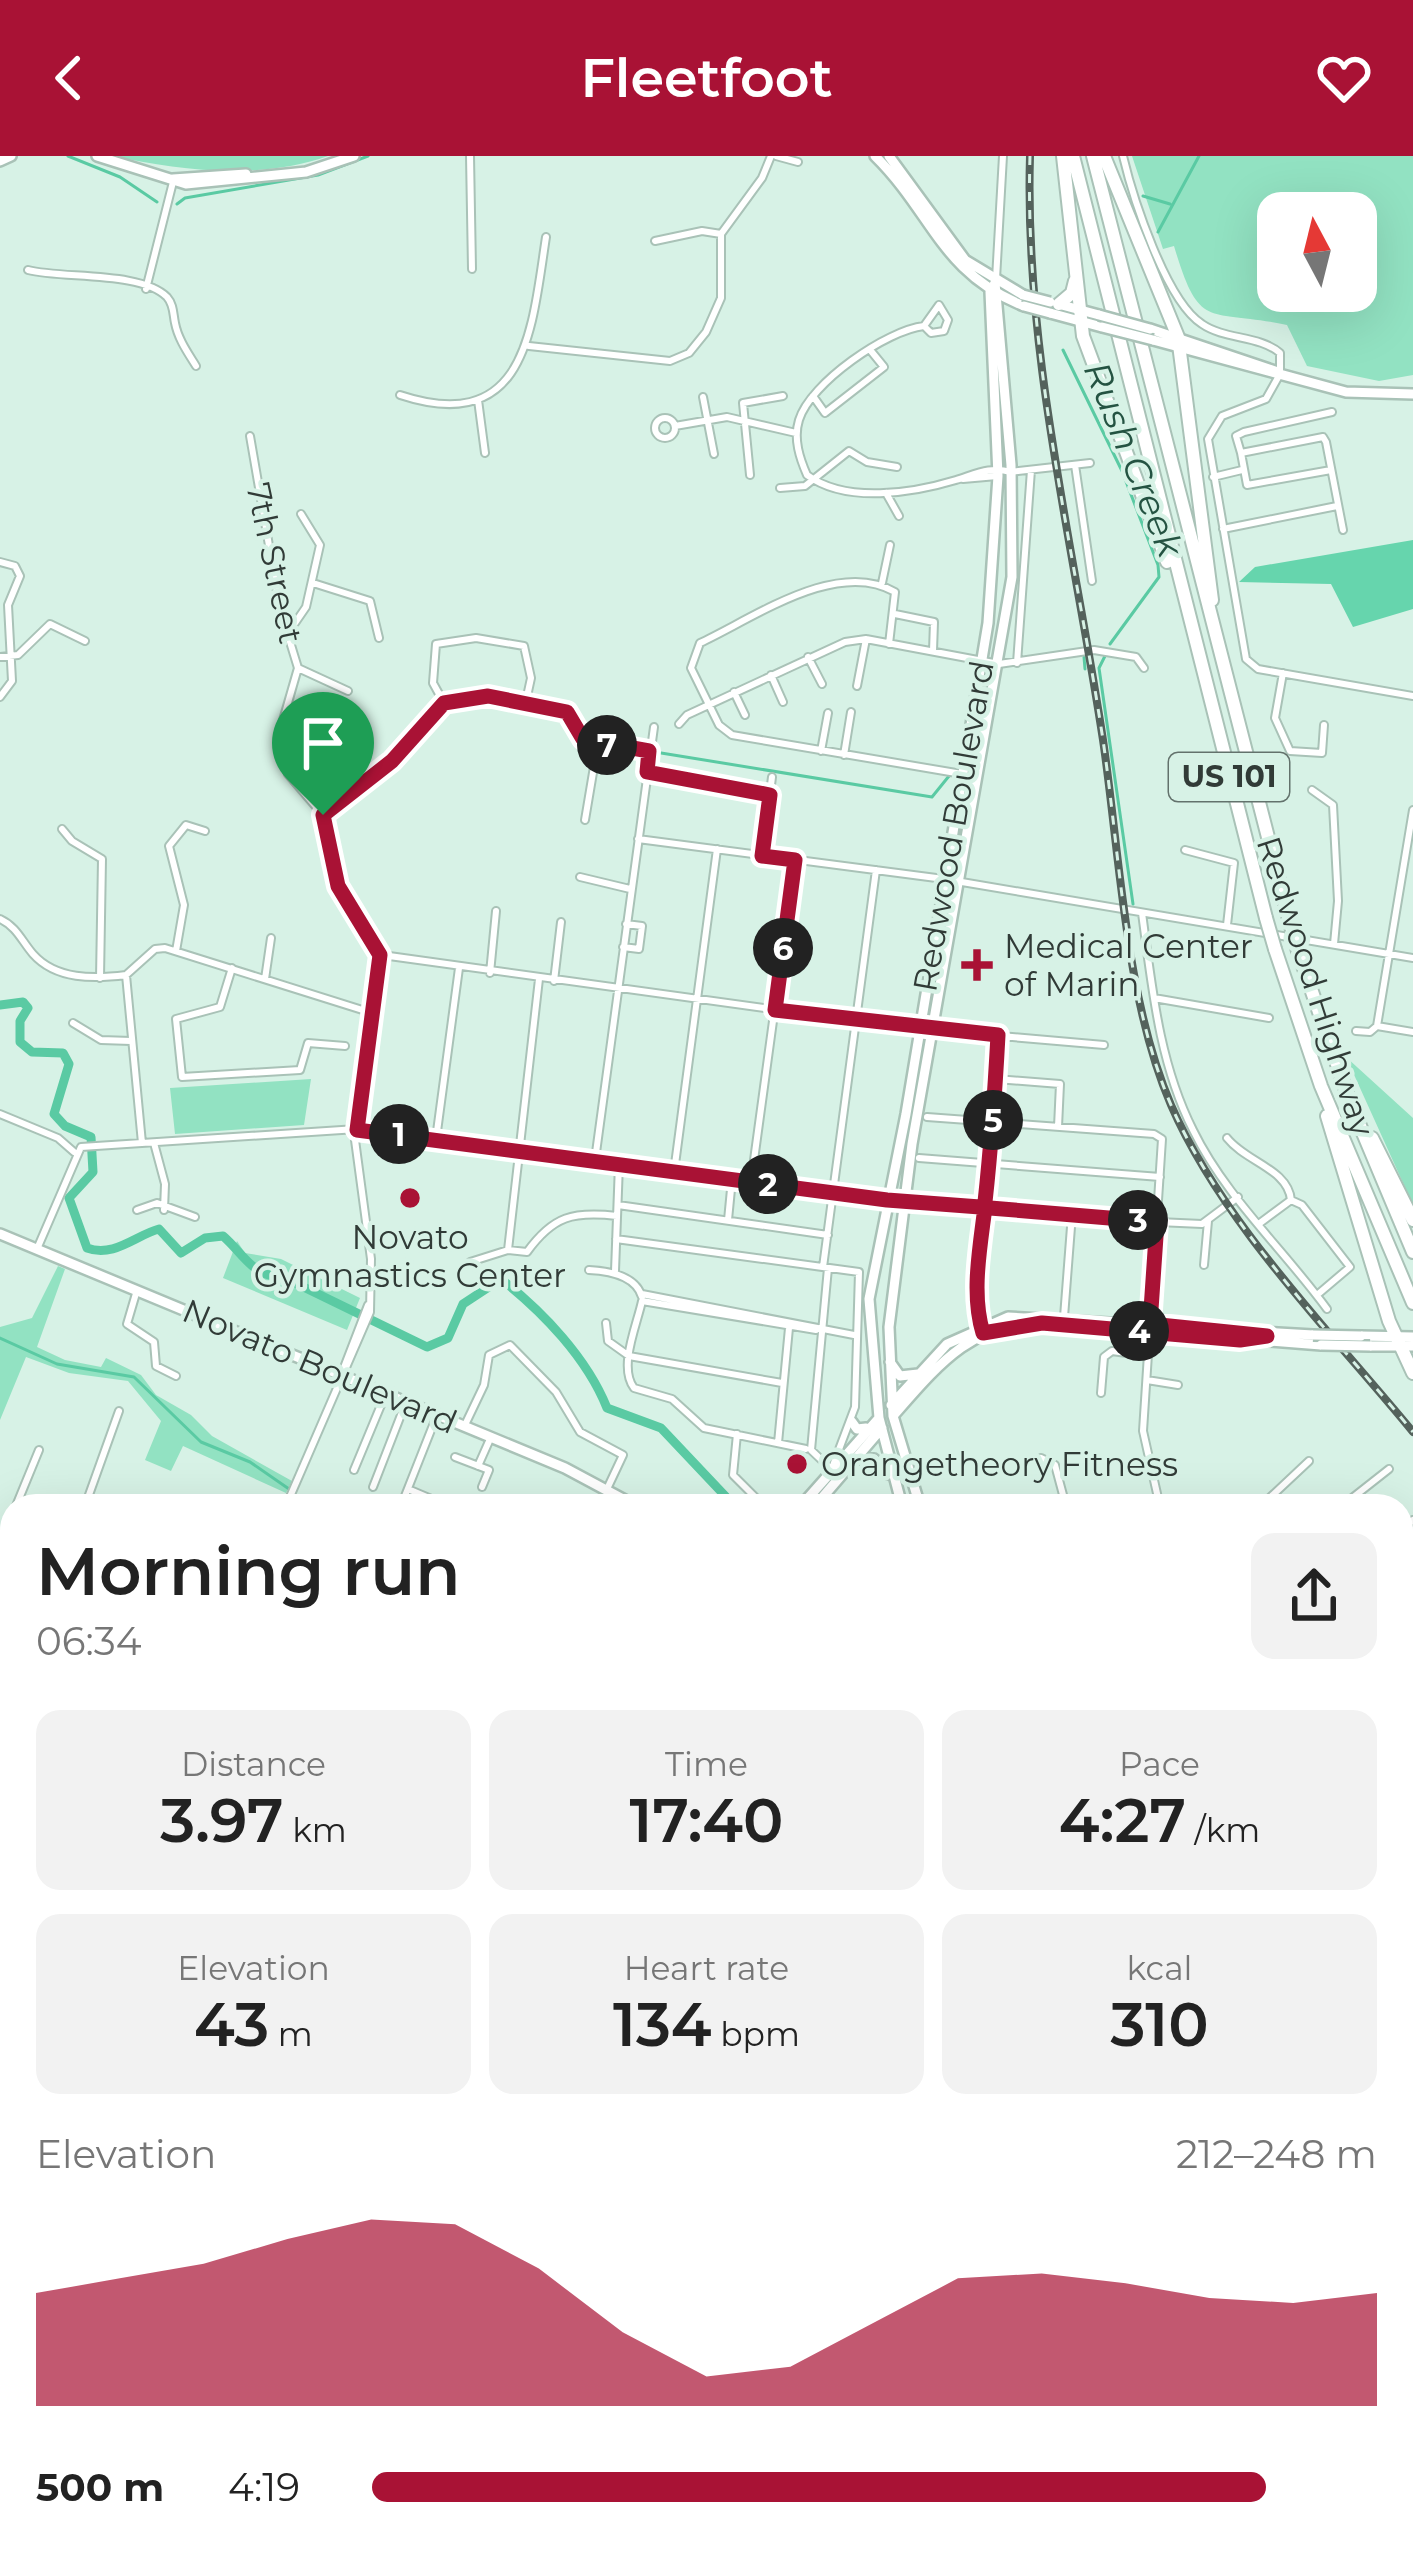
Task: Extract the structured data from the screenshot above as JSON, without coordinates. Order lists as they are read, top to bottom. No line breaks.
{"streets":{"highway":["US 101","Redwood Highway"],"main road":["Redwood Boulevard","Novato Boulevard"],"street":["7th Street"]},"water":["Rush Creek"],"places":{"health":["Medical Center of Marin"],"other":["Novato Gymnastics Center","Orangetheory Fitness"]},"north":"top","page":{"header":"Fleetfoot","pins":["7","6","5","1","2","3","4"],"heading":["Morning run","06:34"],"stats":[["Distance","3.97 km"],["Time","17:40"],["Pace","4:27 /km"],["Elevation","43 m"],["Heart rate","134 bpm"],["kcal","310"]],"chart":["Elevation","212–248 m"],"list":[{"name":"500 m","note":"4:19"}]}}
